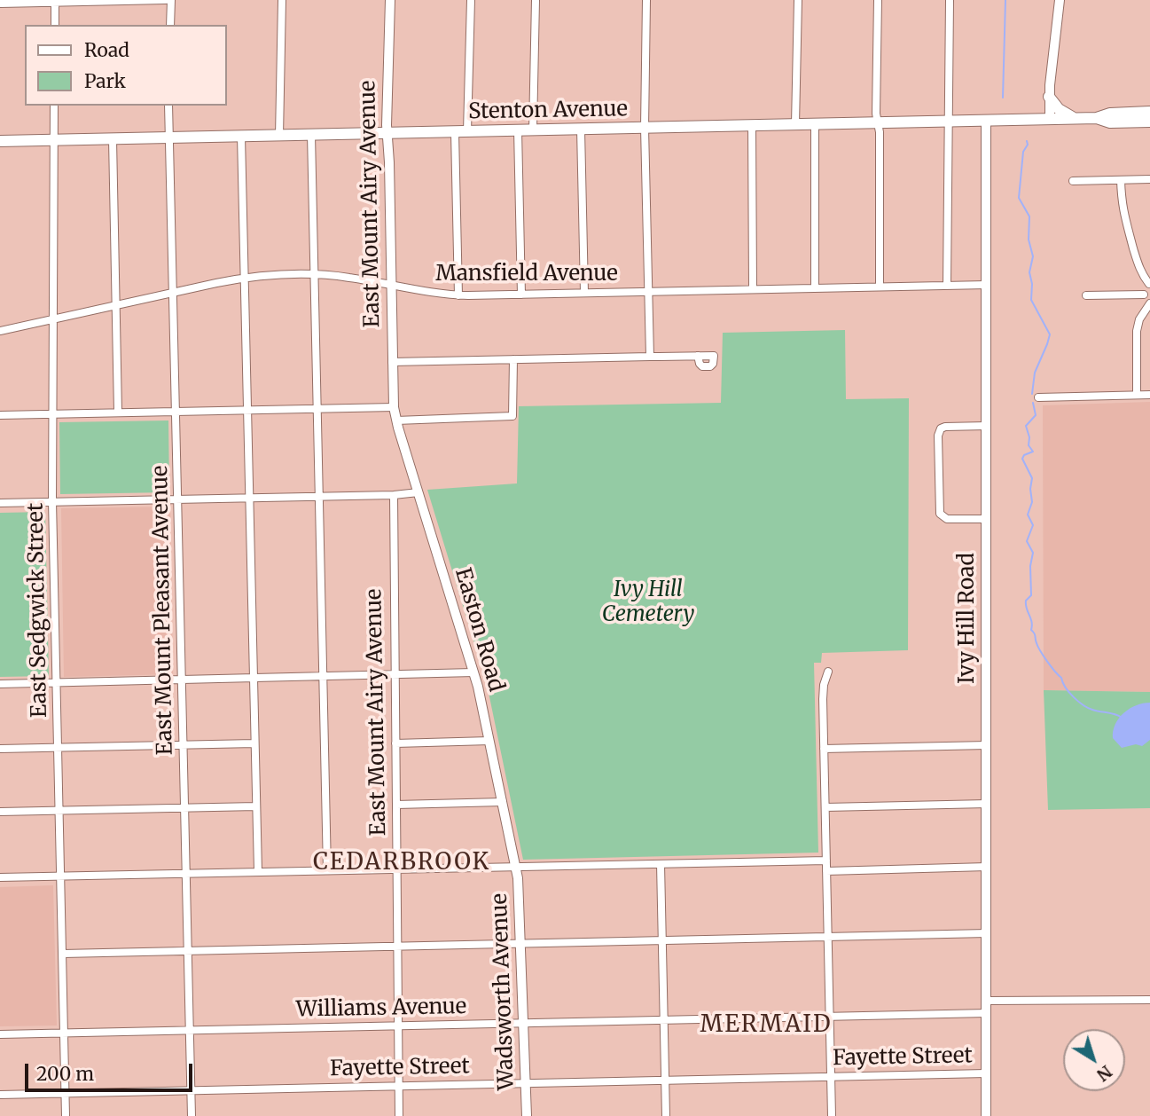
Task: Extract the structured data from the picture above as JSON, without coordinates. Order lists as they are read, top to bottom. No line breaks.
{"streets":{"main road":["Stenton Avenue","East Mount Airy Avenue","Ivy Hill Road","Easton Road","Wadsworth Avenue"],"street":["Mansfield Avenue","East Sedgwick Street","East Mount Pleasant Avenue","Williams Avenue","Fayette Street"]},"crossings":[["Stenton Avenue","East Mount Airy Avenue"],["Stenton Avenue","East Sedgwick Street"],["Stenton Avenue","East Mount Pleasant Avenue"],["Stenton Avenue","Ivy Hill Road"],["East Mount Airy Avenue","Mansfield Avenue"],["East Mount Airy Avenue","Easton Road"],["East Mount Airy Avenue","Williams Avenue"],["East Mount Airy Avenue","Fayette Street"],["Mansfield Avenue","East Sedgwick Street"],["Mansfield Avenue","East Mount Pleasant Avenue"],["Mansfield Avenue","Ivy Hill Road"],["East Sedgwick Street","Williams Avenue"],["East Sedgwick Street","Fayette Street"],["East Mount Pleasant Avenue","Williams Avenue"],["East Mount Pleasant Avenue","Fayette Street"],["Ivy Hill Road","Williams Avenue"],["Ivy Hill Road","Fayette Street"],["Easton Road","Wadsworth Avenue"],["Wadsworth Avenue","Williams Avenue"],["Wadsworth Avenue","Fayette Street"]],"districts":["CEDARBROOK","MERMAID"],"parks":["Ivy Hill Cemetery"],"legend":["Road","Park"],"scale_bar":"200 m","north":"bottom right"}
